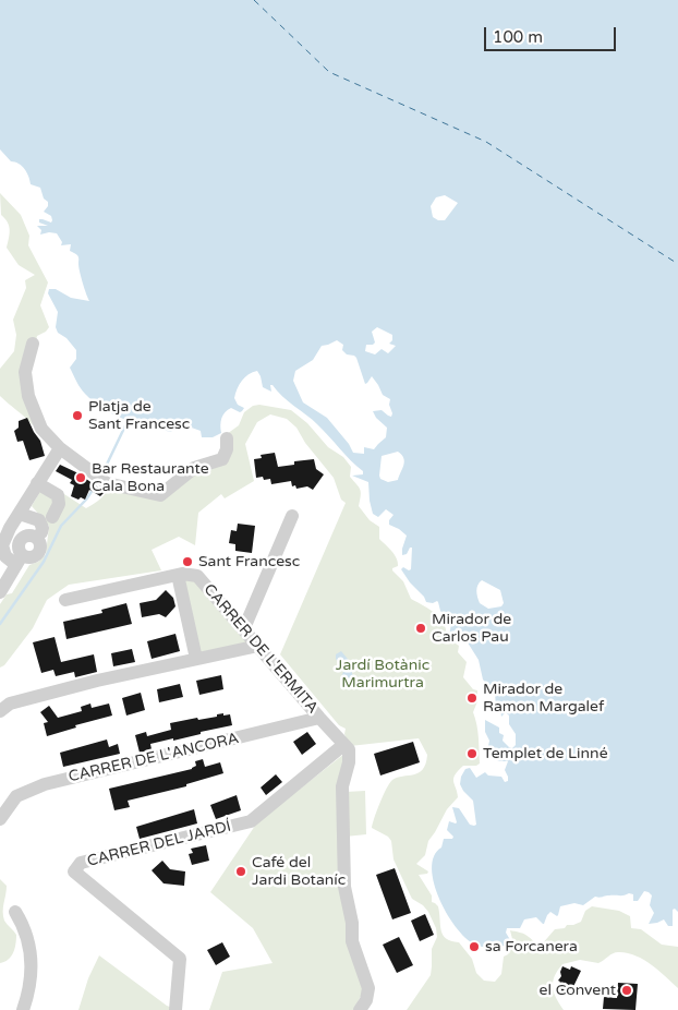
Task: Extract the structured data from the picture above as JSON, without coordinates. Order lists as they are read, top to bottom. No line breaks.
{"streets":{"street":["CARRER DE L'ERMITA","CARRER DE L'ANCORA","CARRER DEL JARDÍ"]},"crossings":[["CARRER DE L'ERMITA","CARRER DE L'ANCORA"],["CARRER DE L'ERMITA","CARRER DEL JARDÍ"]],"parks":["Jardí Botànic Marimurtra"],"places":["Platja de Sant Francesc","Bar Restaurante Cala Bona","Sant Francesc","Mirador de Carlos Pau","Mirador de Ramon Margalef","Templet de Linné","Café del Jardi Botaníc","sa Forcanera","el Convent"],"scale_bar":"100 m"}
